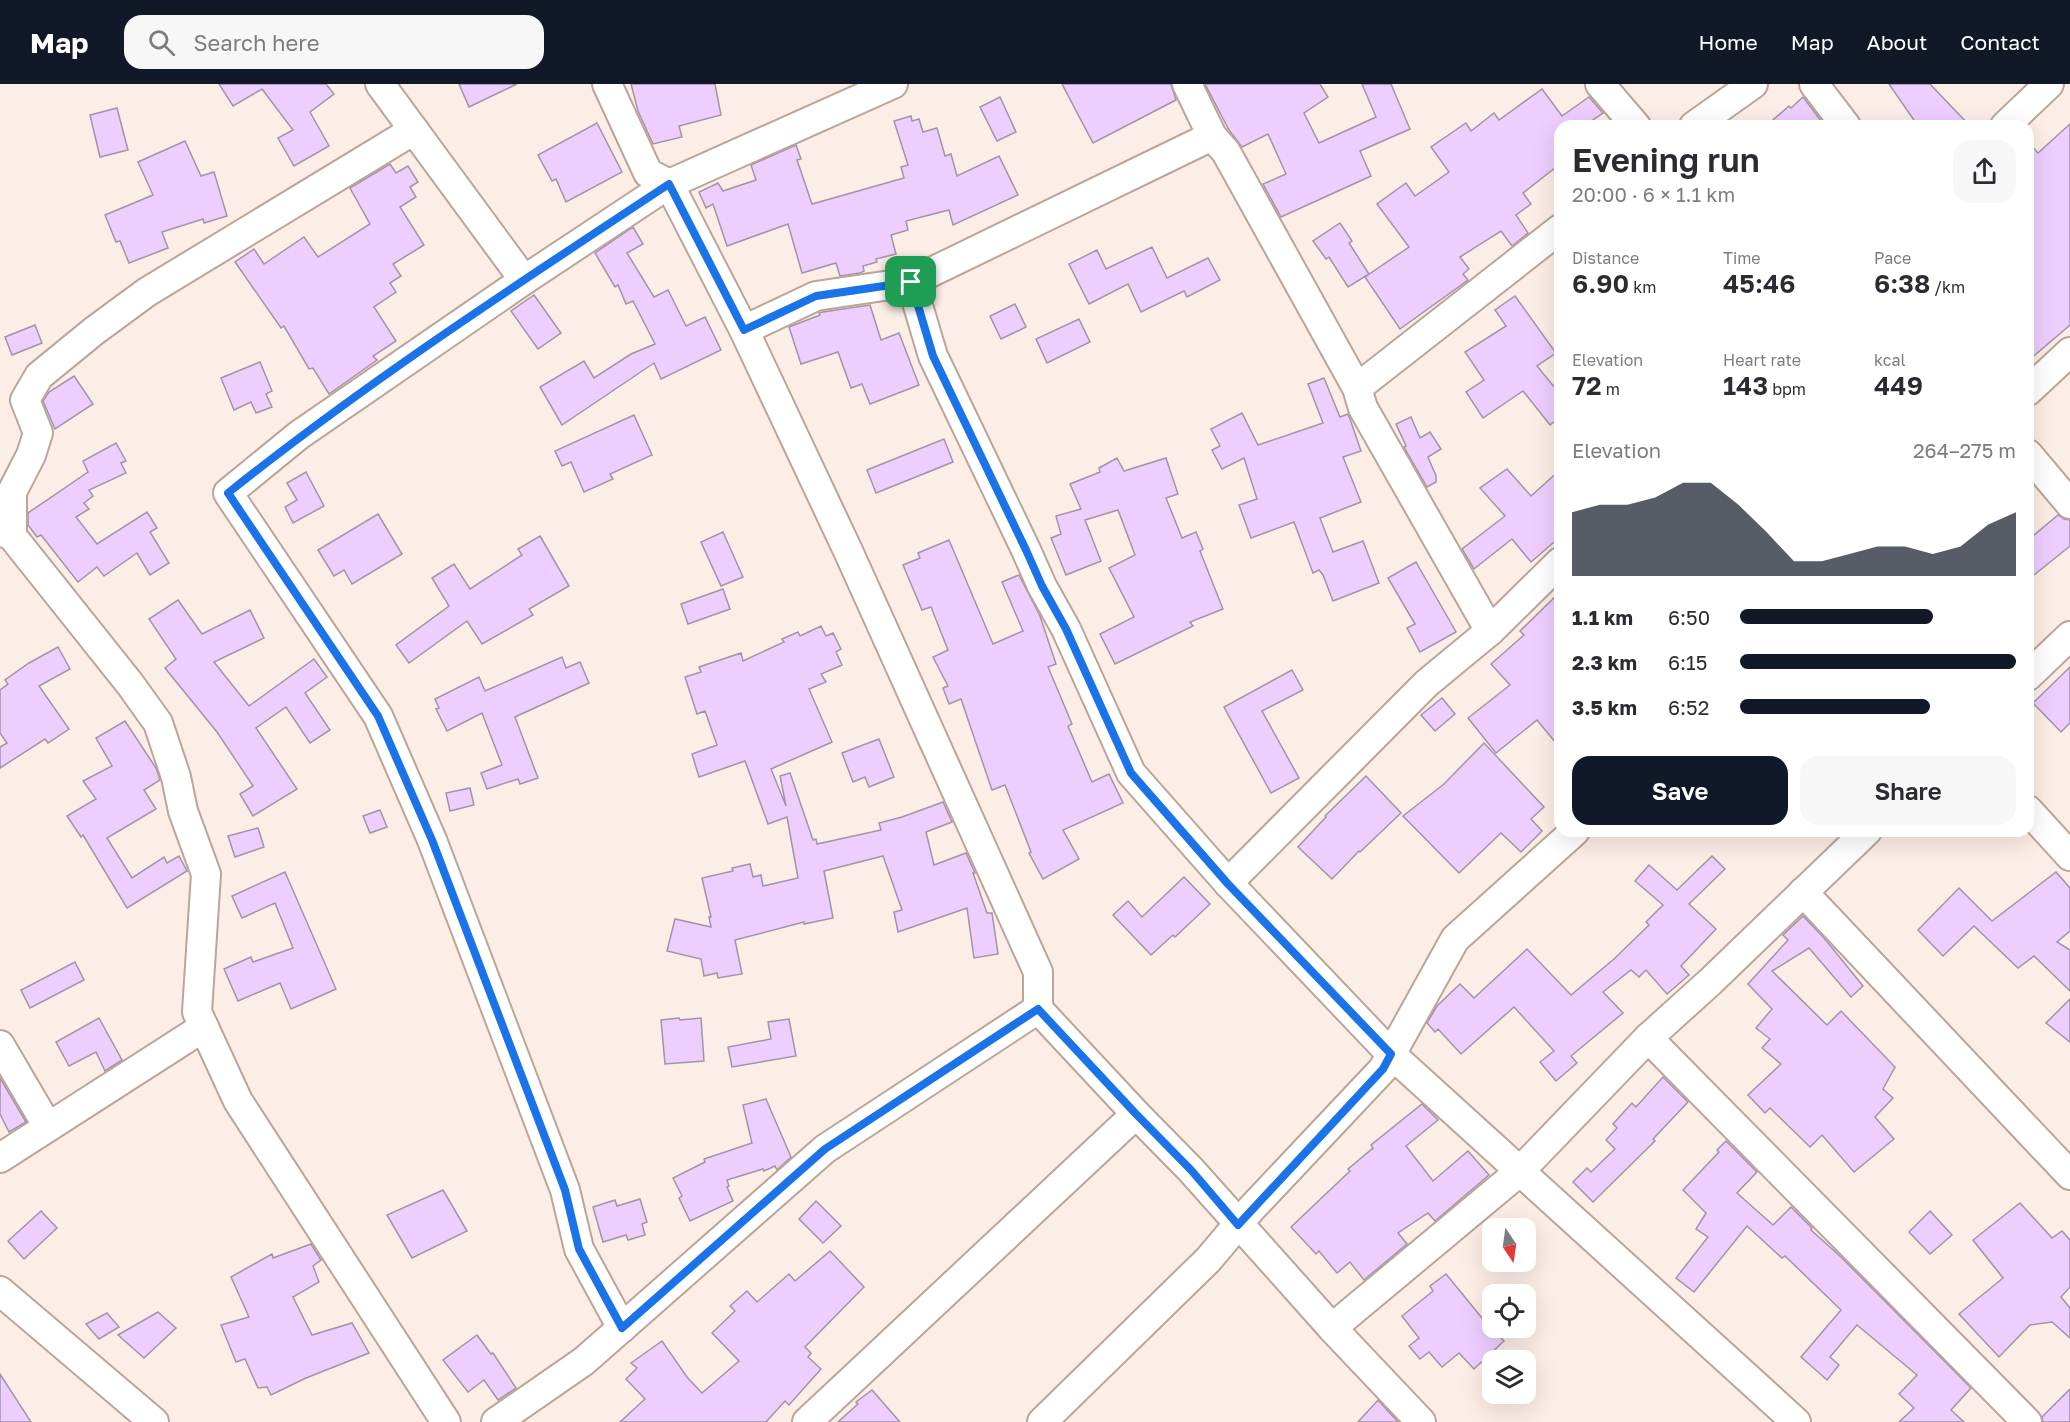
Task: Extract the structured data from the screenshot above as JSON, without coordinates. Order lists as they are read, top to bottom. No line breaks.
{"north":"bottom","page":{"header":"Map","search":"Search here","nav":["Home","Map","About","Contact"],"heading":["Evening run","20:00 · 6 × 1.1 km"],"stats":[["Distance","6.90 km"],["Time","45:46"],["Pace","6:38 /km"],["Elevation","72 m"],["Heart rate","143 bpm"],["kcal","449"]],"chart":["Elevation","264–275 m"],"list":[{"name":"1.1 km","note":"6:50"},{"name":"2.3 km","note":"6:15"},{"name":"3.5 km","note":"6:52"}],"buttons":["Save","Share"]}}
